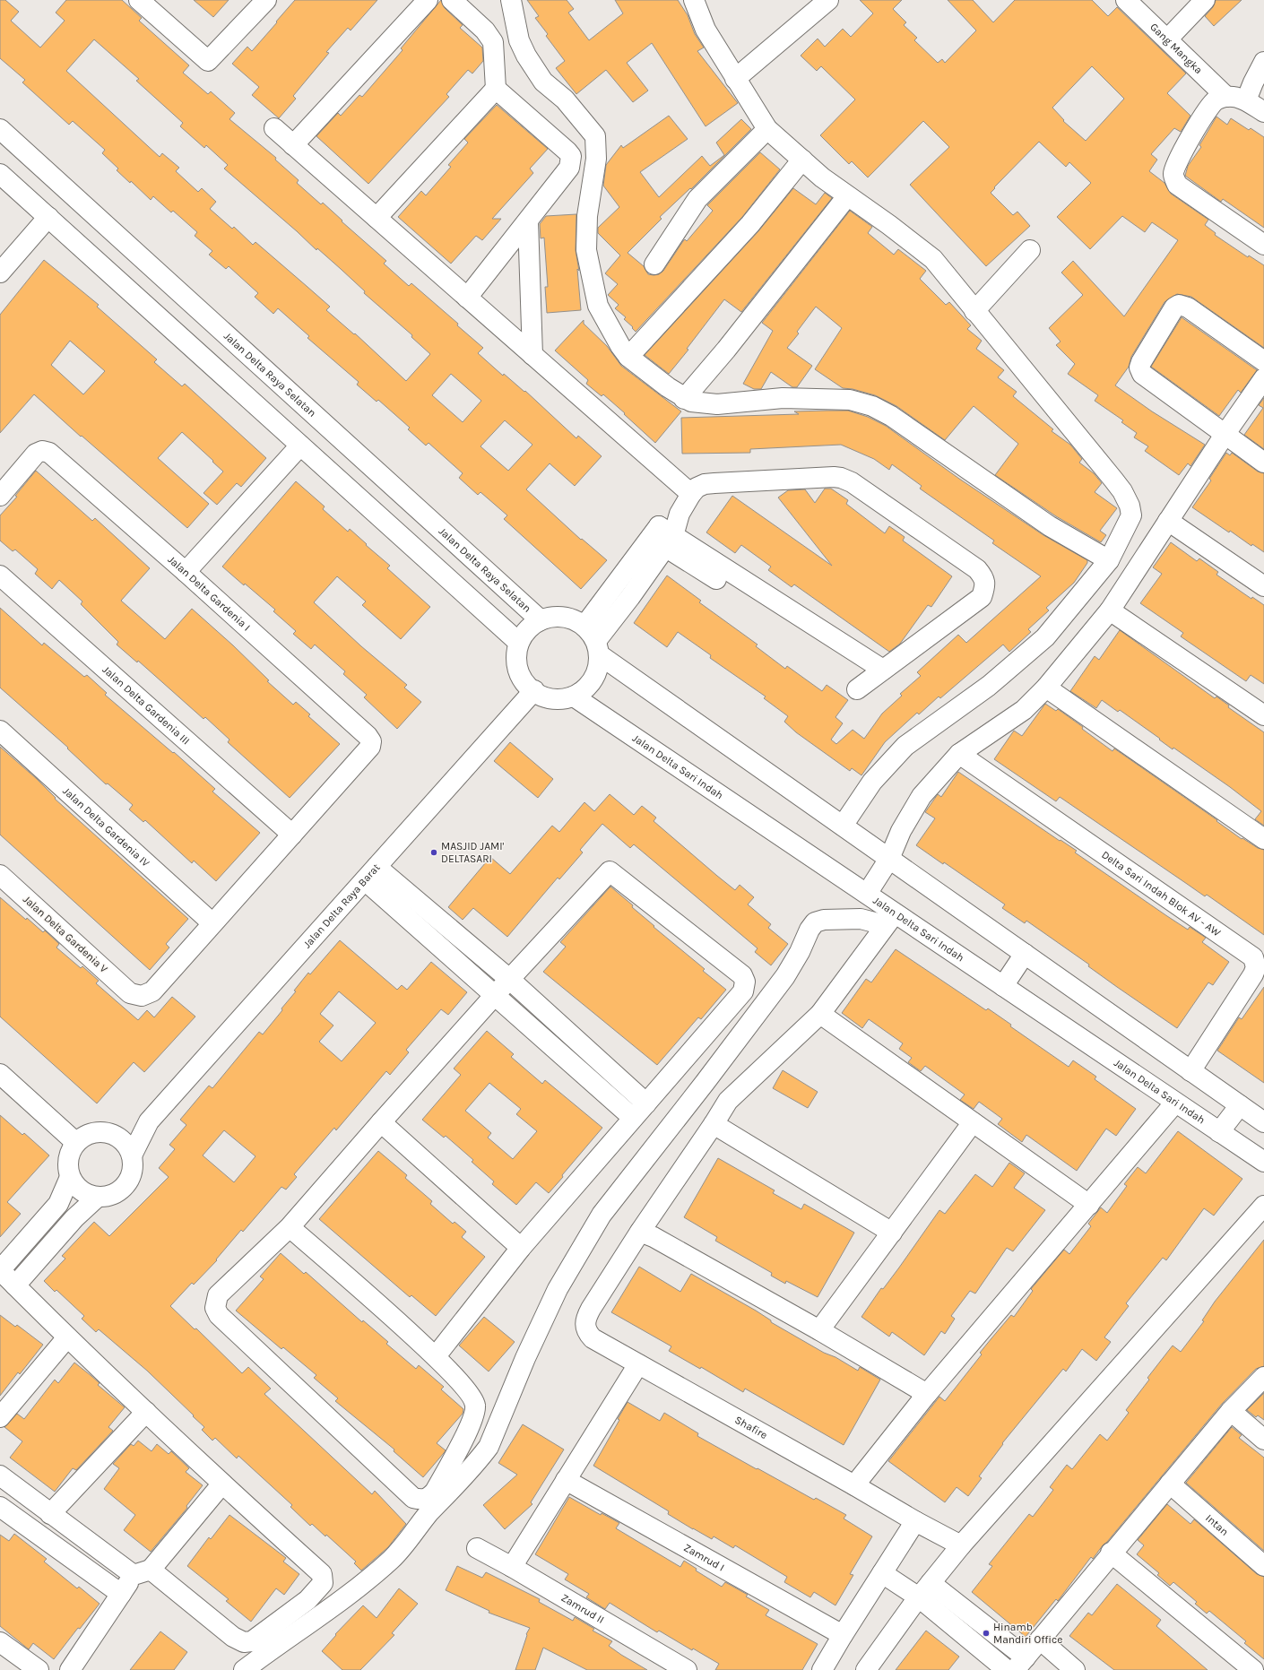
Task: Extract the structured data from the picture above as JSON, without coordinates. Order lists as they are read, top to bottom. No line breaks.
{"streets":{"street":["Gang Mangka","Jalan Delta Raya Selatan","Jalan Delta Gardenia I","Jalan Delta Gardenia III","Jalan Delta Sari Indah","Jalan Delta Gardenia IV","Delta Sari Indah Blok AV - AW","Jalan Delta Raya Barat","Jalan Delta Gardenia V","Shafire","Intan","Zamrud I","Zamrud II"]},"crossings":[["Jalan Delta Raya Selatan","Jalan Delta Sari Indah"],["Jalan Delta Raya Selatan","Jalan Delta Raya Barat"],["Jalan Delta Gardenia I","Jalan Delta Gardenia III"],["Jalan Delta Sari Indah","Jalan Delta Raya Barat"],["Jalan Delta Gardenia IV","Jalan Delta Gardenia V"]],"places":["MASJID JAMI' DELTASARI","Hinamb Mandiri Office"]}
